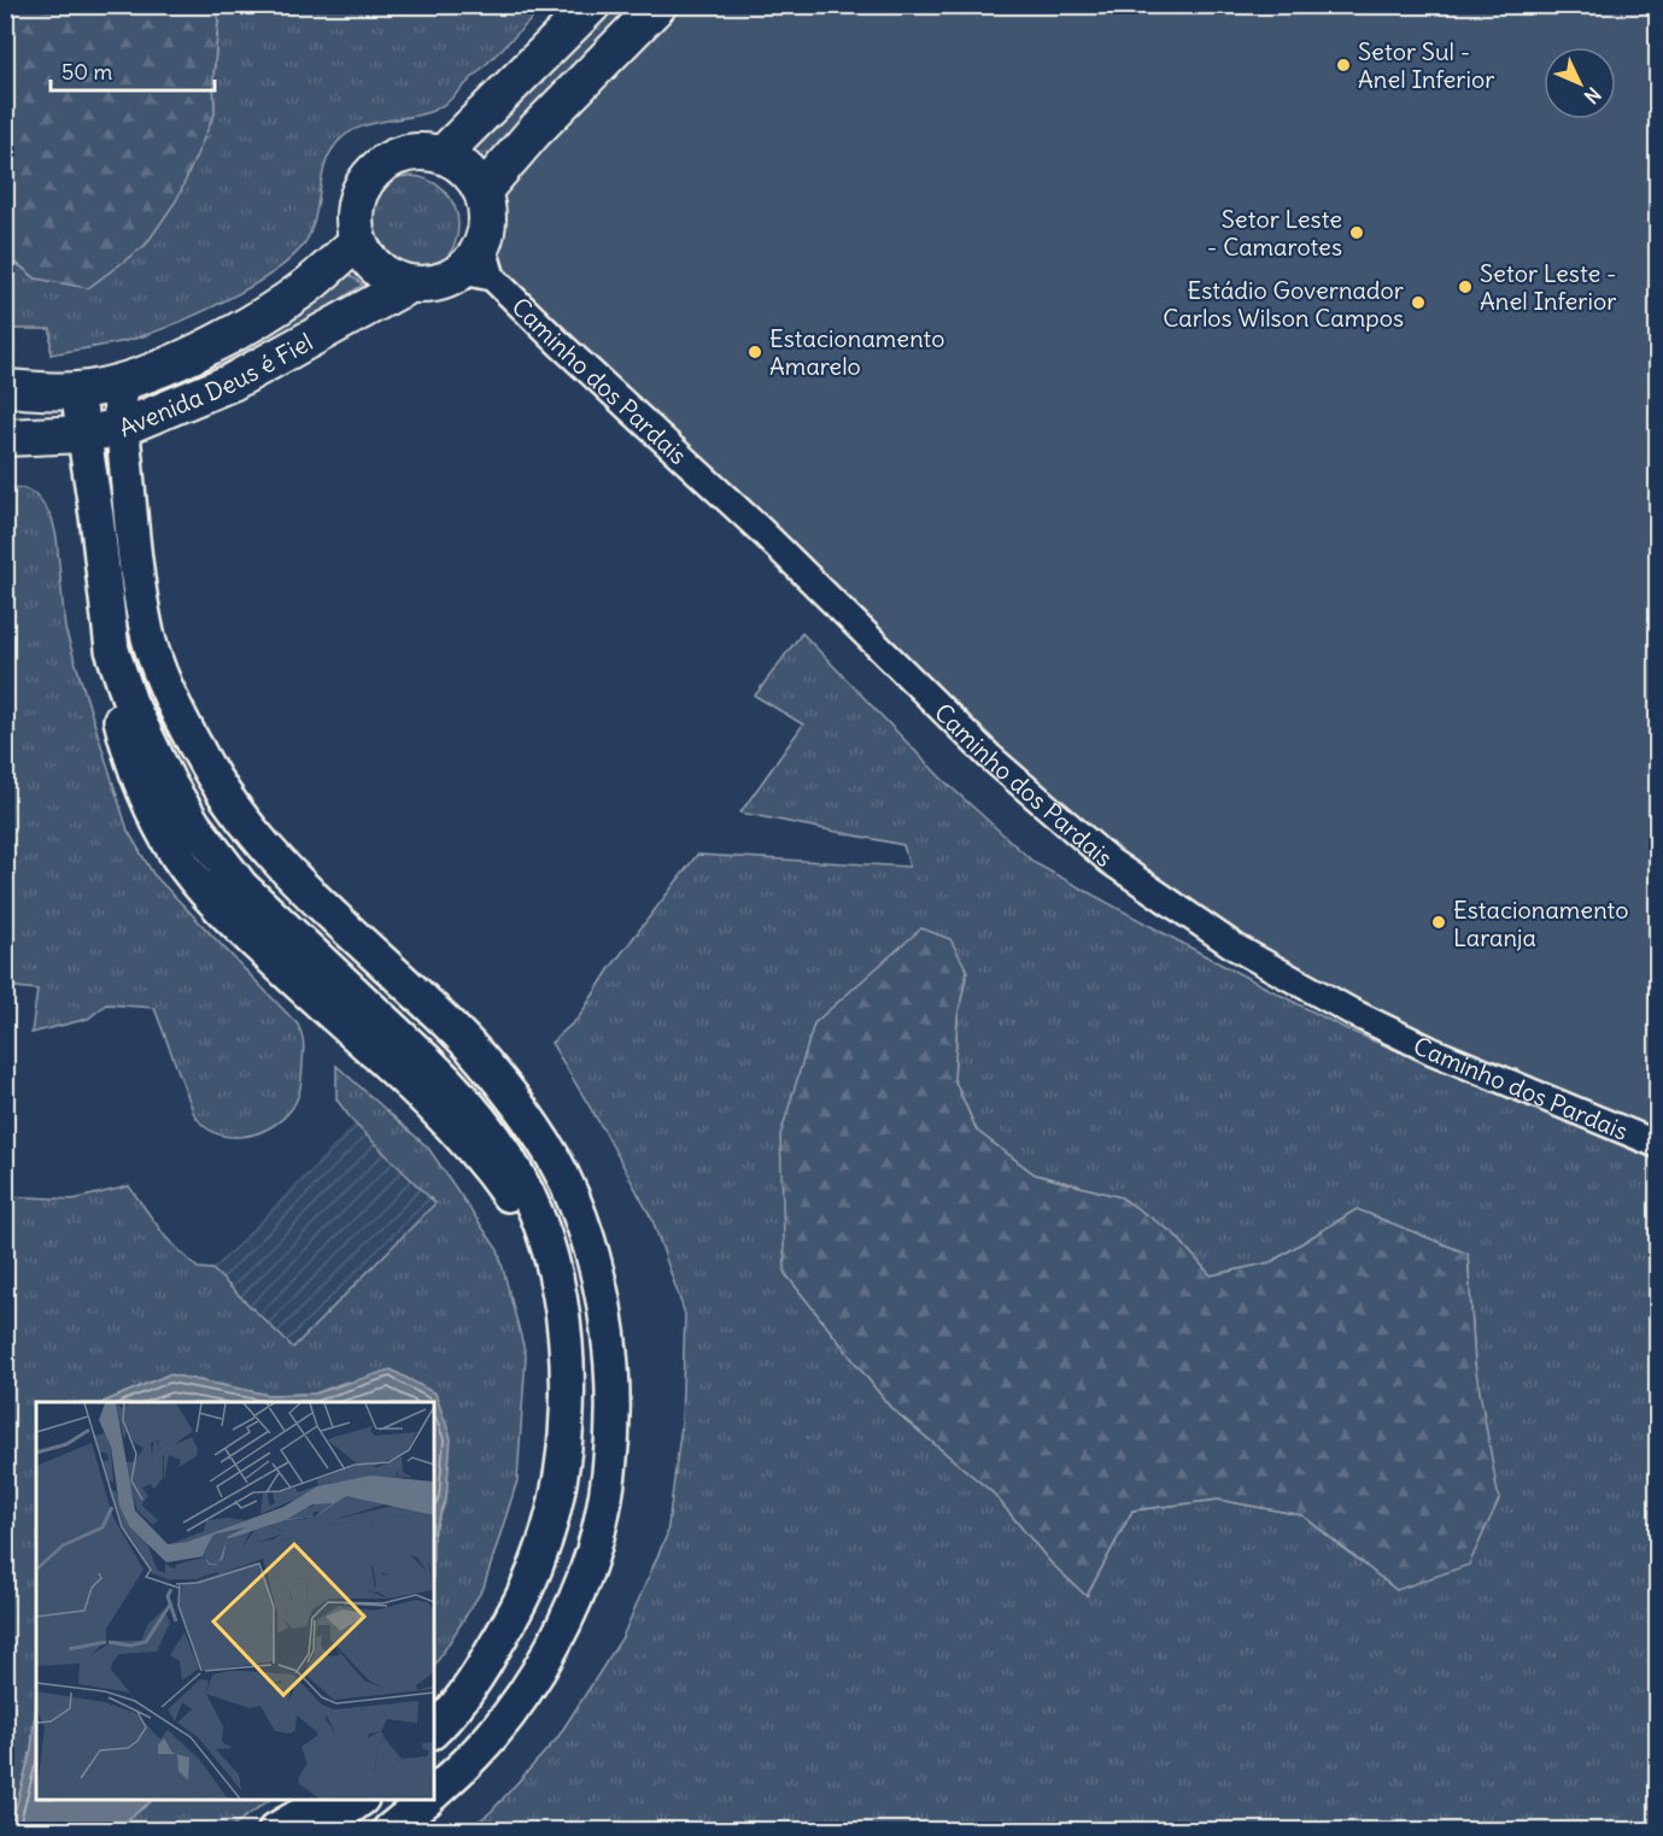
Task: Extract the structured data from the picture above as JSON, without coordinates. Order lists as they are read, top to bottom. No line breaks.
{"streets":{"main road":["Avenida Deus é Fiel"],"street":["Caminho dos Pardais"]},"crossings":[["Caminho dos Pardais","Avenida Deus é Fiel"]],"places":["Setor Sul - Anel Inferior","Setor Leste - Camarotes","Setor Leste - Anel Inferior","Estádio Governador Carlos Wilson Campos","Estacionamento Amarelo","Estacionamento Laranja"],"scale_bar":"50 m","north":"bottom right"}
